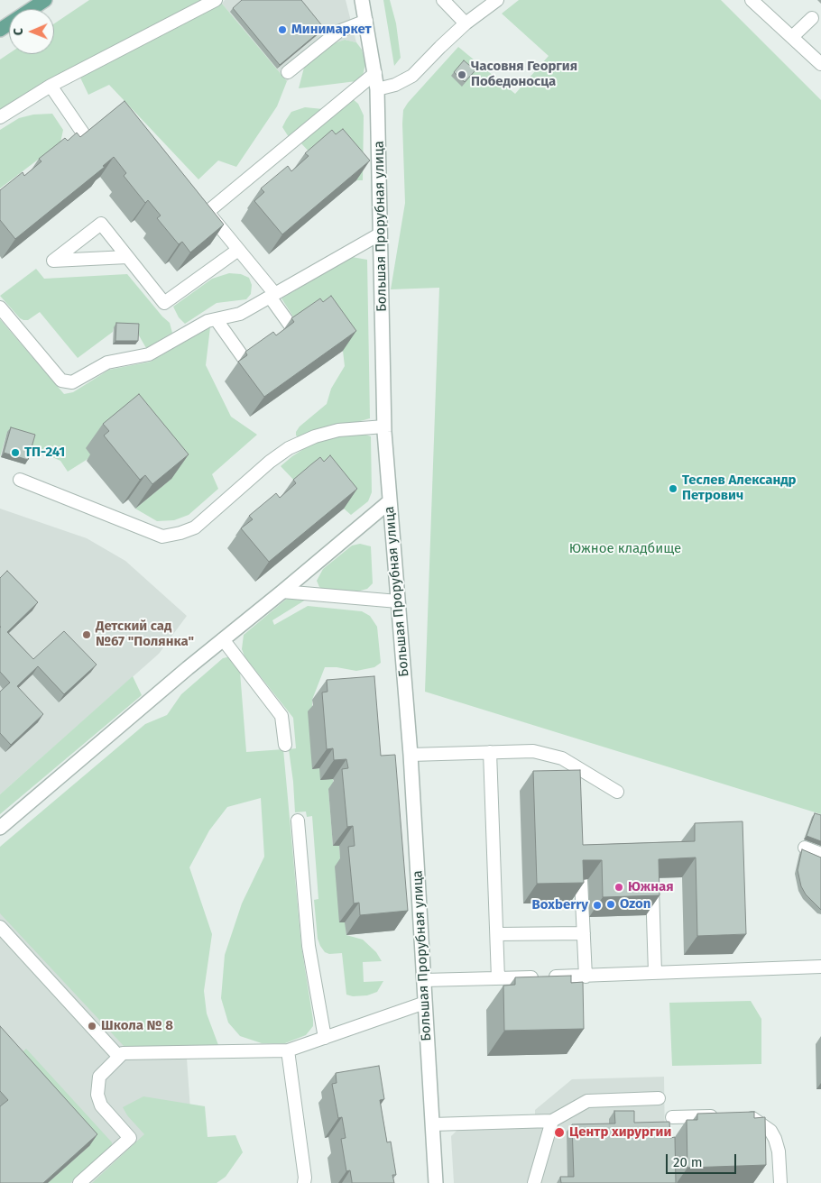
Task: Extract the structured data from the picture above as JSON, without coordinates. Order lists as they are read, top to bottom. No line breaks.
{"streets":{"street":["Большая Прорубная улица"]},"parks":["Южное кладбище"],"places":["Минимаркет","Часовня Георгия Победоносца","ТП-241","Теслев Александр Петрович","Детский сад №67 \"Полянка\"","Южная","Ozon","Boxberry","Школа № 8","Центр хирургии"],"scale_bar":"20 m","north":"left"}
